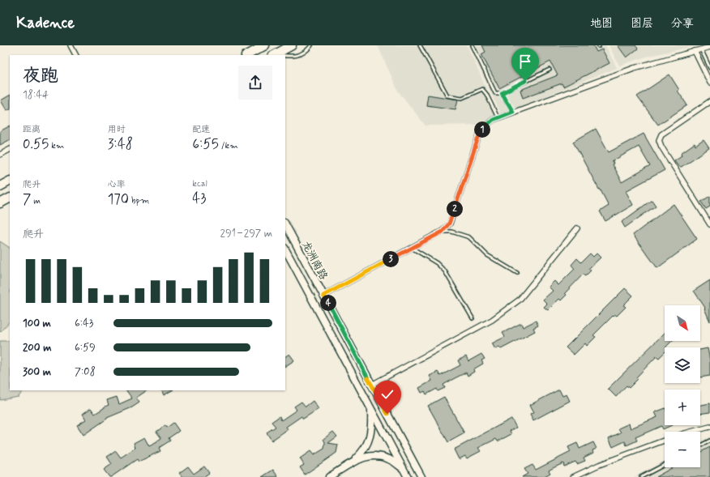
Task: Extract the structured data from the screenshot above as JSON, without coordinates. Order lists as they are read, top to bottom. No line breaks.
{"streets":{"main road":["龙洲南路"]},"north":"bottom right","page":{"header":"Kadence","nav":["地图","图层","分享"],"heading":["夜跑","18:44"],"stats":[["距离","0.55 km"],["用时","3:48"],["配速","6:55 /km"],["爬升","7 m"],["心率","170 bpm"],["kcal","43"]],"pins":["1","2","3","4"],"chart":["爬升","291–297 m"],"map_buttons":["+","−"],"list":[{"name":"100 m","note":"6:43"},{"name":"200 m","note":"6:59"},{"name":"300 m","note":"7:08"}]}}
